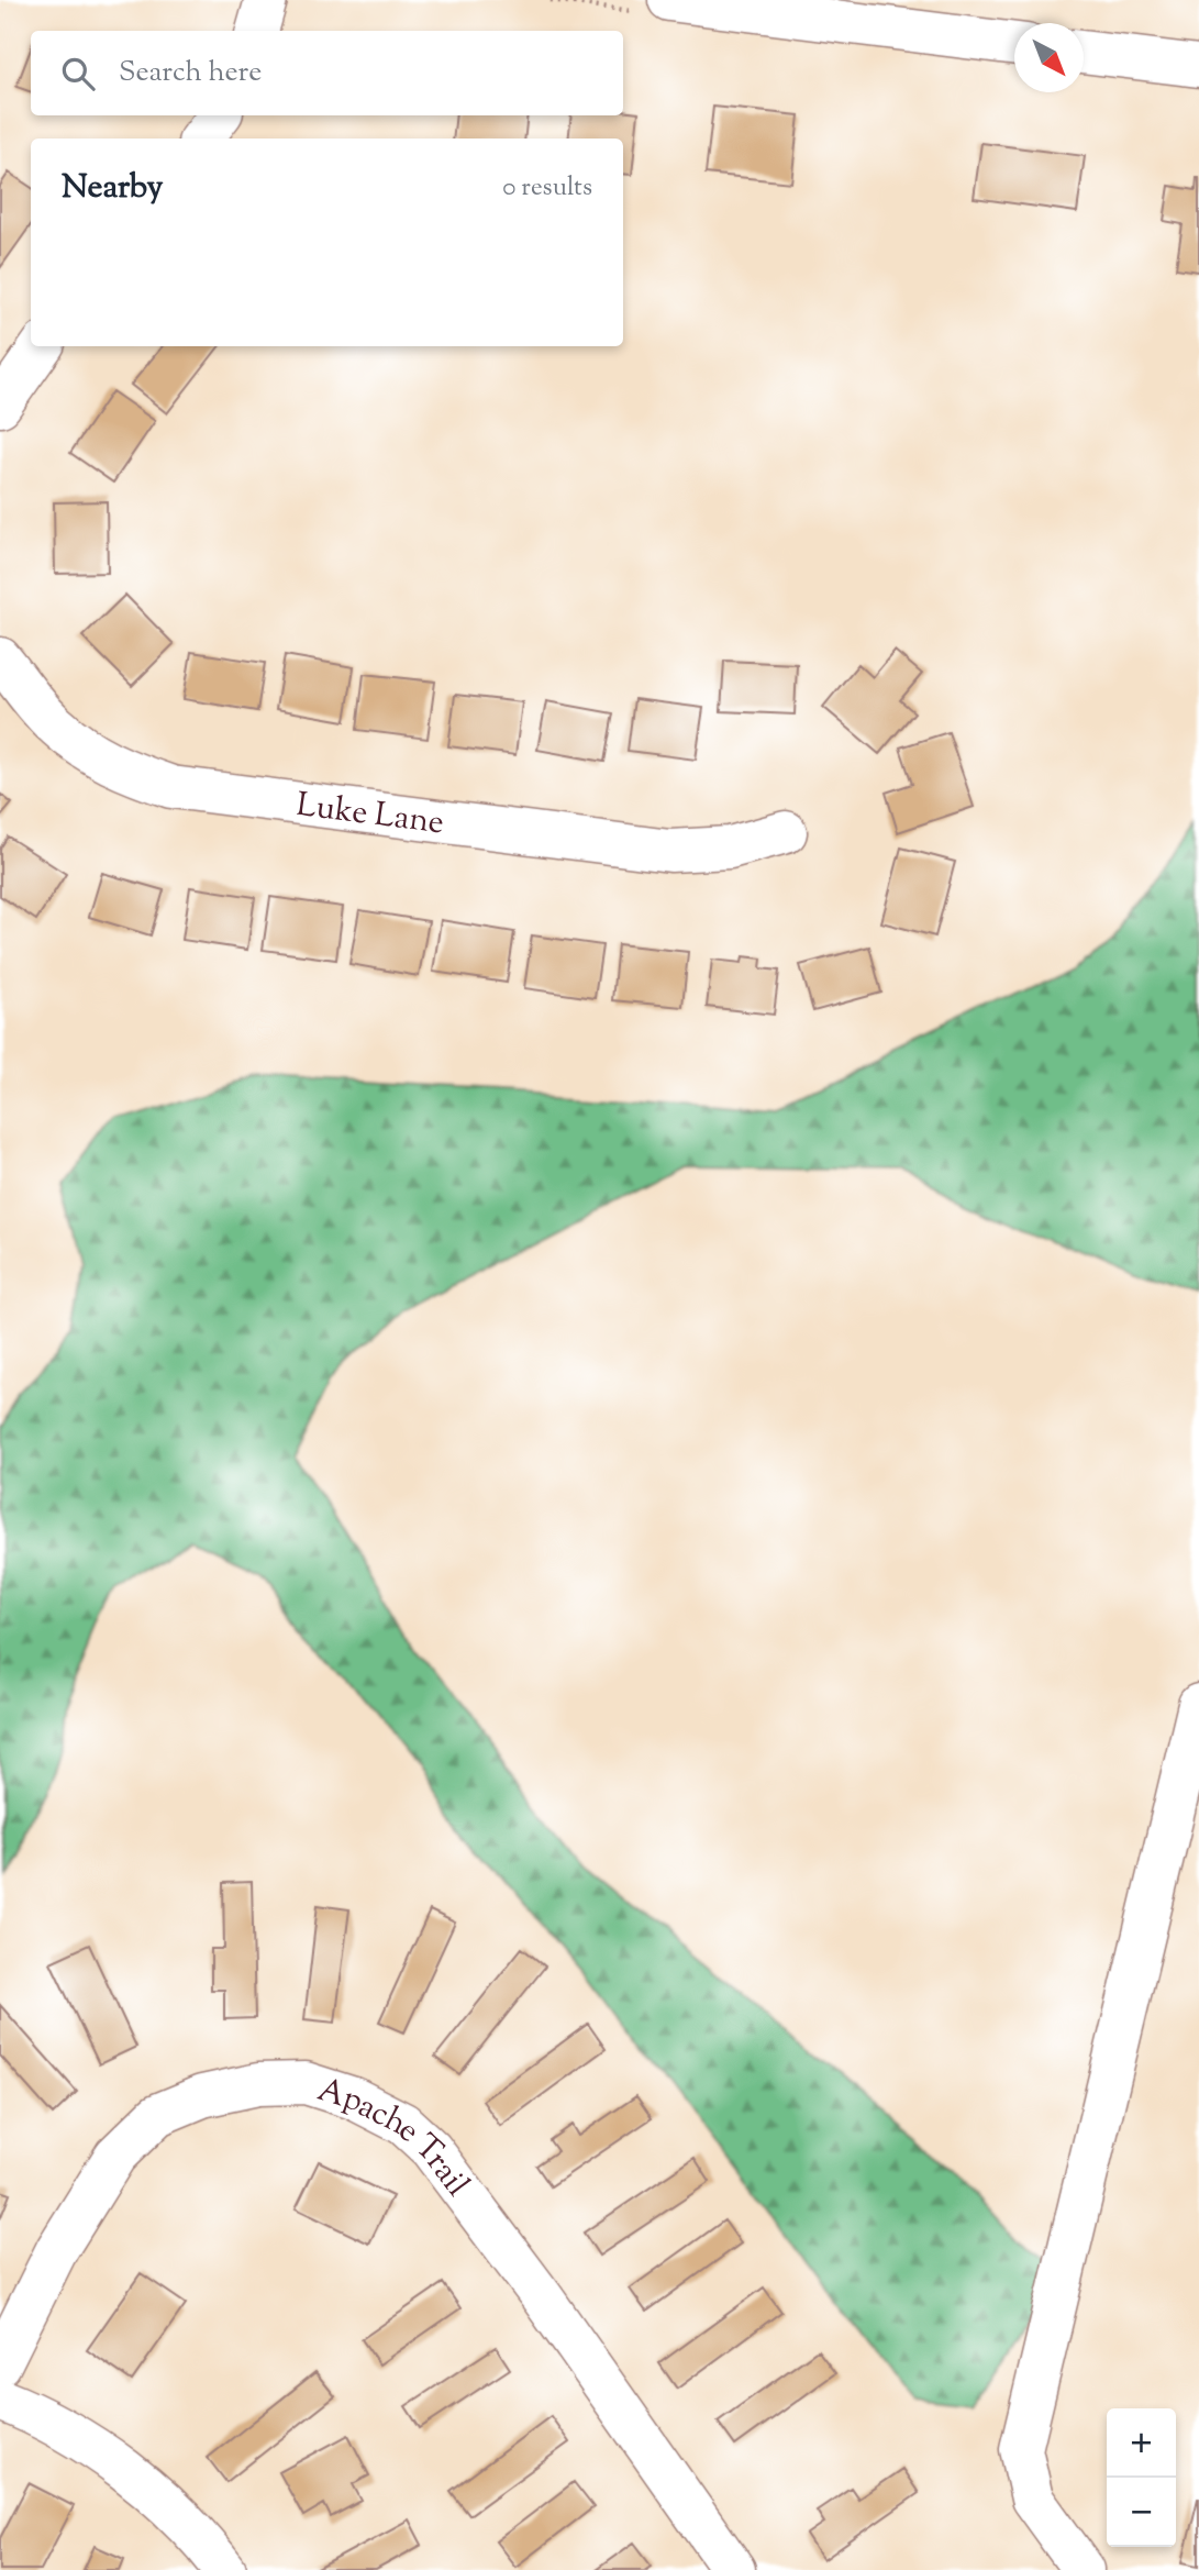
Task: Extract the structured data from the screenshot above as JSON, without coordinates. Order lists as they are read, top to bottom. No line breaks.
{"streets":{"street":["Luke Lane","Apache Trail"]},"north":"bottom right","page":{"search":"Search here","heading":["Nearby","0 results"],"map_buttons":["+","−"]}}
